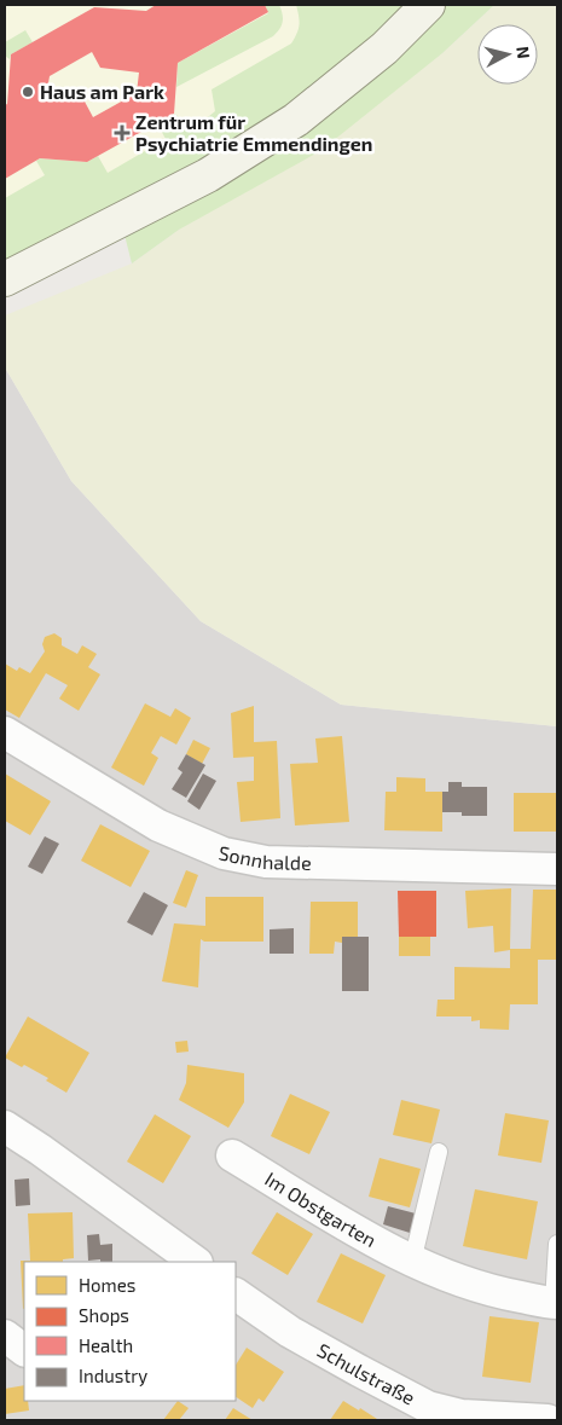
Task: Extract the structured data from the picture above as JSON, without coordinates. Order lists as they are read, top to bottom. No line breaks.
{"streets":{"street":["Sonnhalde","Im Obstgarten","Schulstraße"]},"places":{"other":["Haus am Park"],"health":["Zentrum für Psychiatrie Emmendingen"]},"legend":["Homes","Shops","Health","Industry"],"north":"right"}
